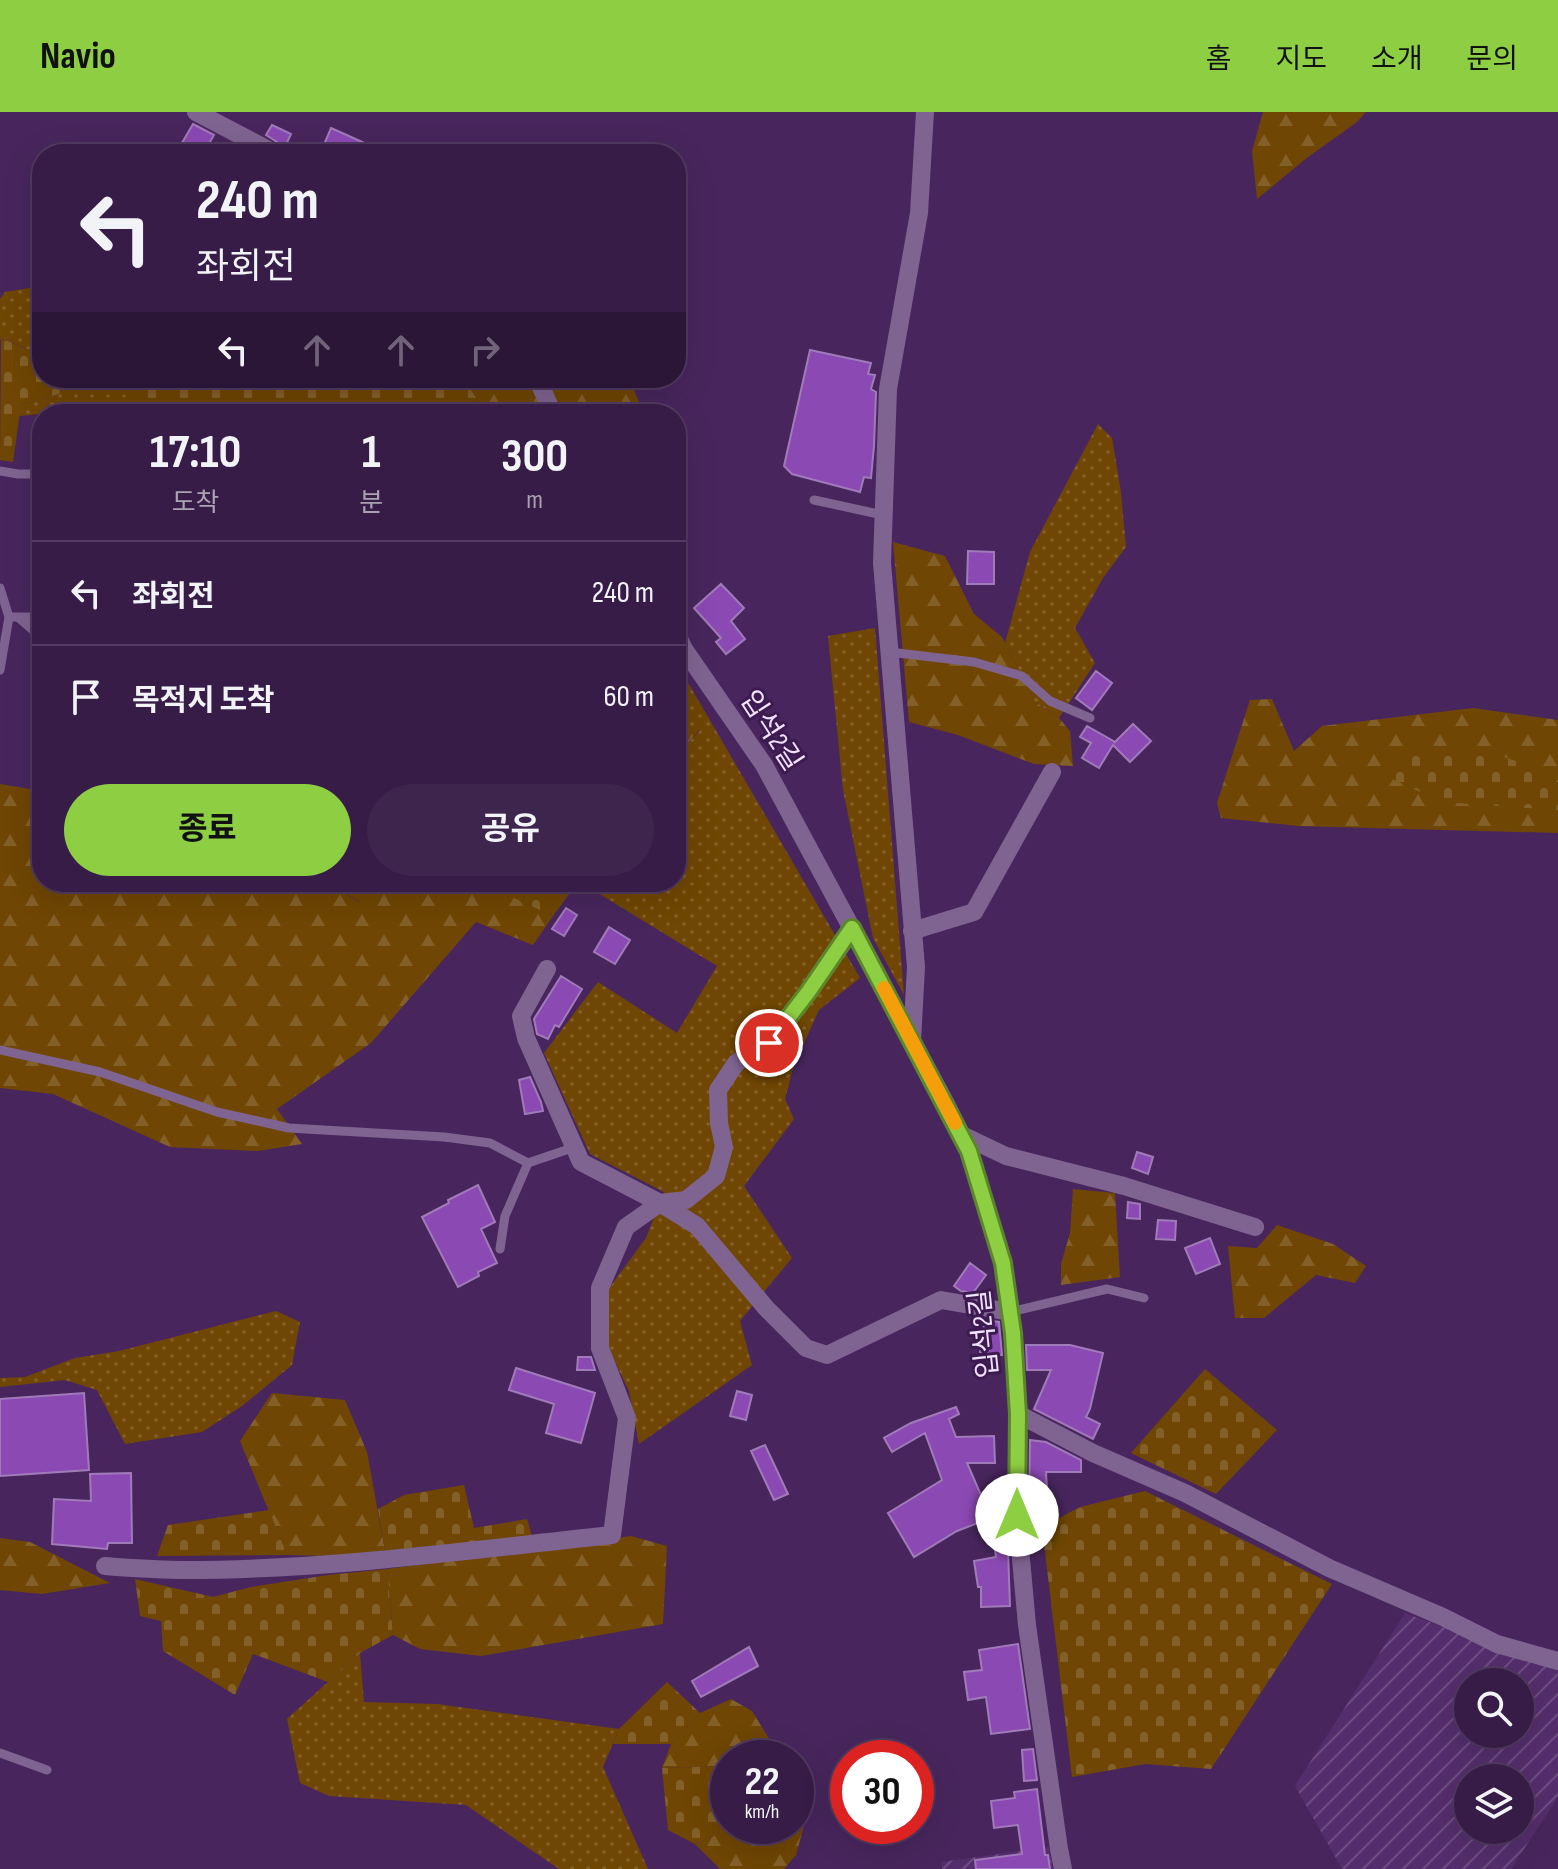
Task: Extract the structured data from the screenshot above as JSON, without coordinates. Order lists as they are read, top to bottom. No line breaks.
{"streets":{"street":["입석2길"]},"page":{"header":"Navio","nav":["홈","지도","소개","문의"],"turn":["240 m","좌회전"],"eta":["17:10","도착","1","분","300","m"],"list":[{"name":"좌회전","value":"240 m"},{"name":"목적지 도착","value":"60 m"}],"buttons":["종료","공유"],"speed":"22 km/h","limit":"30"}}
